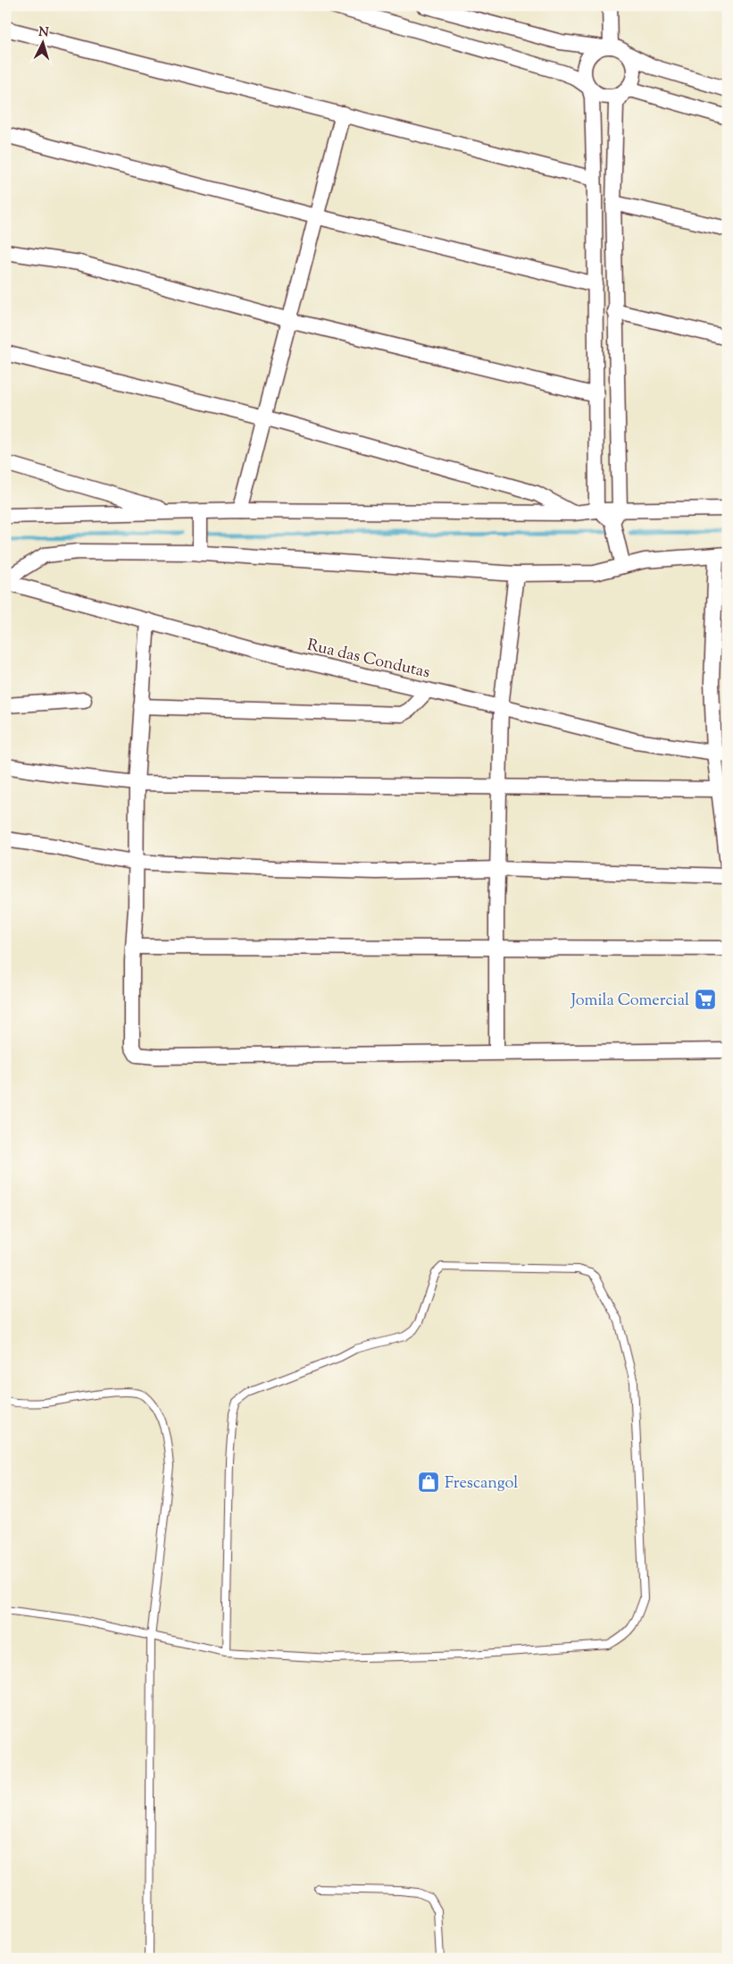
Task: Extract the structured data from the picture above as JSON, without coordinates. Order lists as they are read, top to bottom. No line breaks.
{"streets":{"street":["Rua das Condutas"]},"places":{"supermarket":["Jomila Comercial"],"shop":["Frescangol"]},"north":"top"}
